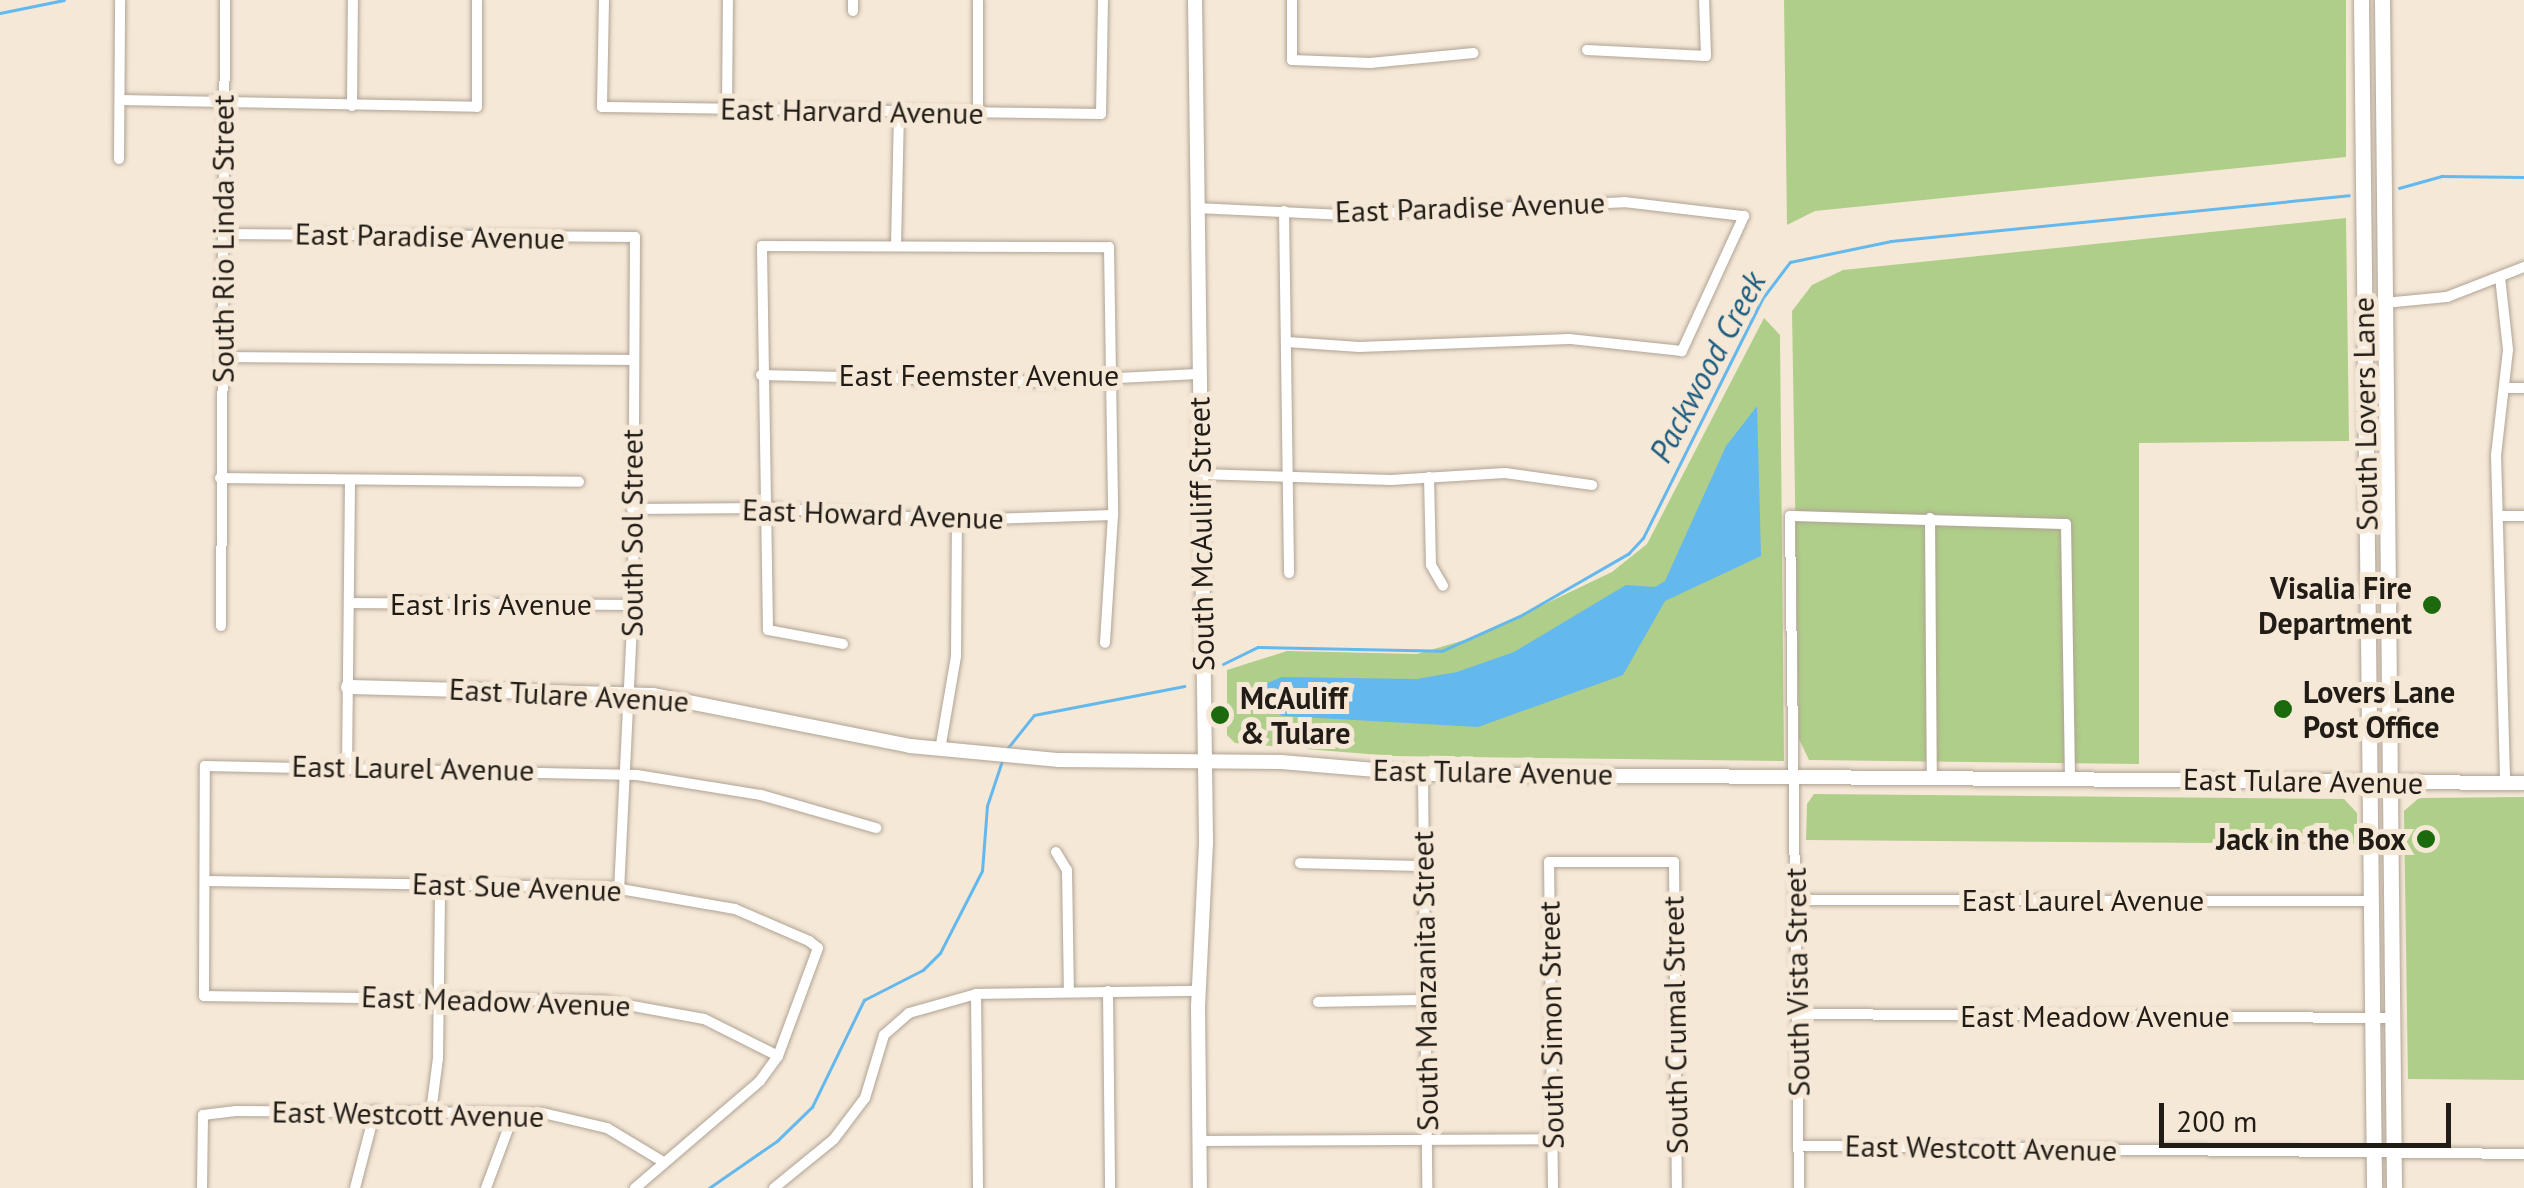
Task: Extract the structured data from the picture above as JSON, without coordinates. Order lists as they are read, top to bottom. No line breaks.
{"streets":{"main road":["South Lovers Lane"],"street":["East Harvard Avenue","East Paradise Avenue","South Rio Linda Street","East Feemster Avenue","East Howard Avenue","South Sol Street","South McAuliff Street","East Iris Avenue","East Tulare Avenue","East Laurel Avenue","East Sue Avenue","South Manzanita Street","South Vista Street","East Meadow Avenue","South Simon Street","South Crumal Street","East Westcott Avenue"]},"crossings":[["East Paradise Avenue","South Rio Linda Street"],["East Paradise Avenue","South Sol Street"],["East Paradise Avenue","South McAuliff Street"],["East Feemster Avenue","South McAuliff Street"],["South Lovers Lane","East Tulare Avenue"],["South Lovers Lane","East Laurel Avenue"],["South Lovers Lane","East Meadow Avenue"],["South Lovers Lane","East Westcott Avenue"],["East Howard Avenue","South Sol Street"],["South Sol Street","East Iris Avenue"],["South Sol Street","East Tulare Avenue"],["South Sol Street","East Laurel Avenue"],["South Sol Street","East Sue Avenue"],["South McAuliff Street","East Tulare Avenue"],["East Tulare Avenue","South Manzanita Street"],["East Tulare Avenue","South Vista Street"],["East Laurel Avenue","East Sue Avenue"],["East Laurel Avenue","South Vista Street"],["East Laurel Avenue","East Meadow Avenue"],["East Sue Avenue","East Meadow Avenue"],["South Vista Street","East Meadow Avenue"],["South Vista Street","East Westcott Avenue"],["South Simon Street","South Crumal Street"]],"water":["Packwood Creek"],"places":["Visalia Fire Department","Lovers Lane Post Office","McAuliff & Tulare","Jack in the Box"],"scale_bar":"200 m"}
